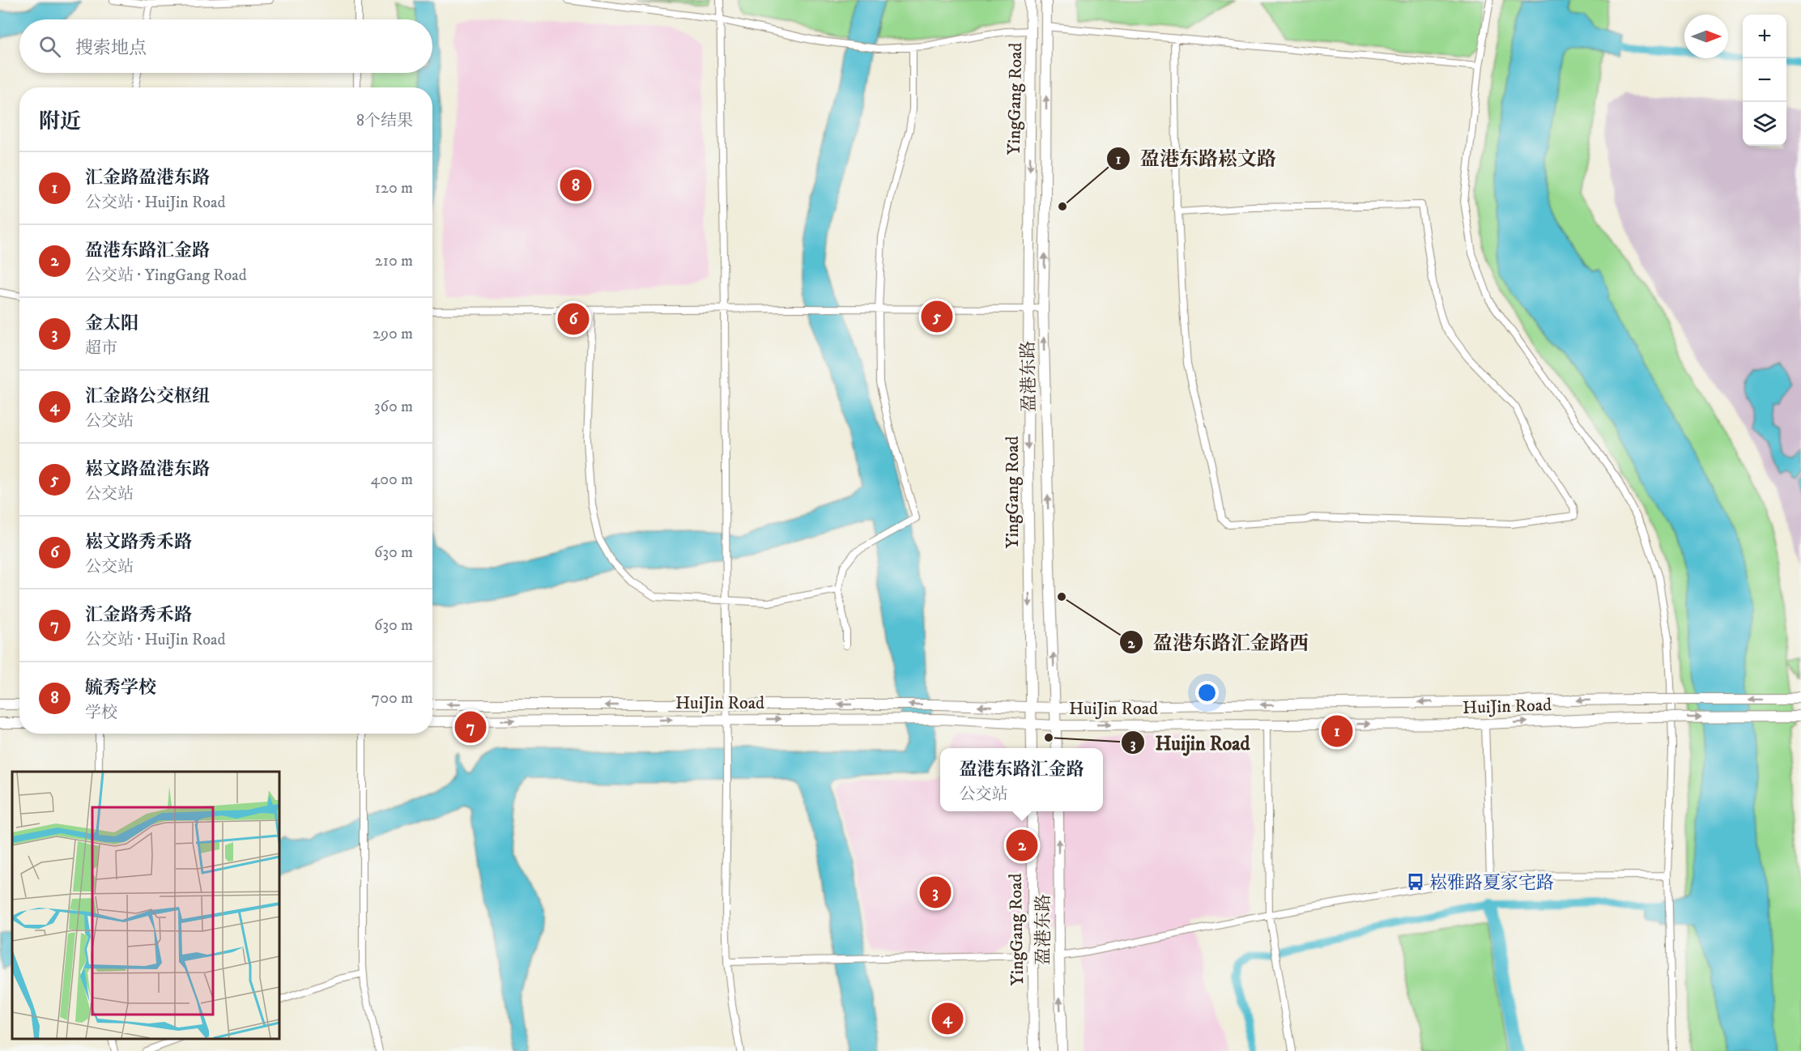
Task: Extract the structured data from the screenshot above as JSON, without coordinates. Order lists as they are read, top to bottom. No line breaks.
{"streets":{"main road":["YingGang Road","盈港东路","HuiJin Road"]},"crossings":[["YingGang Road","HuiJin Road"],["盈港东路","HuiJin Road"]],"one_way":["YingGang Road","盈港东路"],"places":{"other":["盈港东路崧文路","盈港东路汇金路西","Huijin Road"],"bus stop":["崧雅路夏家宅路"]},"north":"right","page":{"map_buttons":["+","−"],"search":"搜索地点","heading":["附近","8个结果"],"list":[{"mark":"1","name":"汇金路盈港东路","note":"公交站 · HuiJin Road","value":"120 m"},{"mark":"2","name":"盈港东路汇金路","note":"公交站 · YingGang Road","value":"210 m"},{"mark":"3","name":"金太阳","note":"超市","value":"290 m"},{"mark":"4","name":"汇金路公交枢纽","note":"公交站","value":"360 m"},{"mark":"5","name":"崧文路盈港东路","note":"公交站","value":"400 m"},{"mark":"6","name":"崧文路秀禾路","note":"公交站","value":"630 m"},{"mark":"7","name":"汇金路秀禾路","note":"公交站 · HuiJin Road","value":"630 m"},{"mark":"8","name":"毓秀学校","note":"学校","value":"700 m"}],"pins":["8","5","6","7","1","2","3","4"],"popup":["盈港东路汇金路","公交站"]}}
